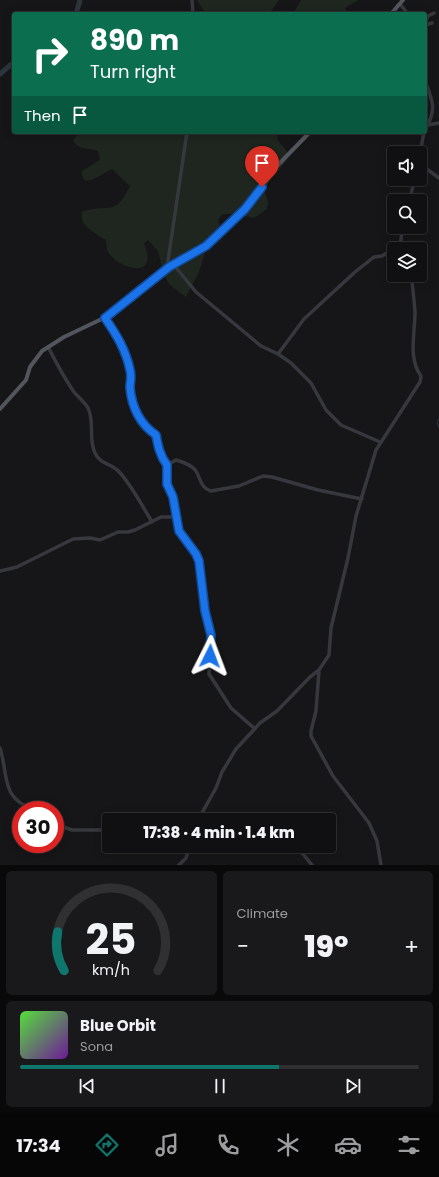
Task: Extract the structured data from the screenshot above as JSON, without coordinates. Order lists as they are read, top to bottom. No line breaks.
{"page":{"turn":["890 m","Turn right"],"then":"Then","limit":"30","trip":"17:38 · 4 min · 1.4 km","tile":"Climate","heat":["−","19°","+"],"song":["Blue Orbit","Sona"],"tabs":"17:34","gauge":["25","km/h"]}}
